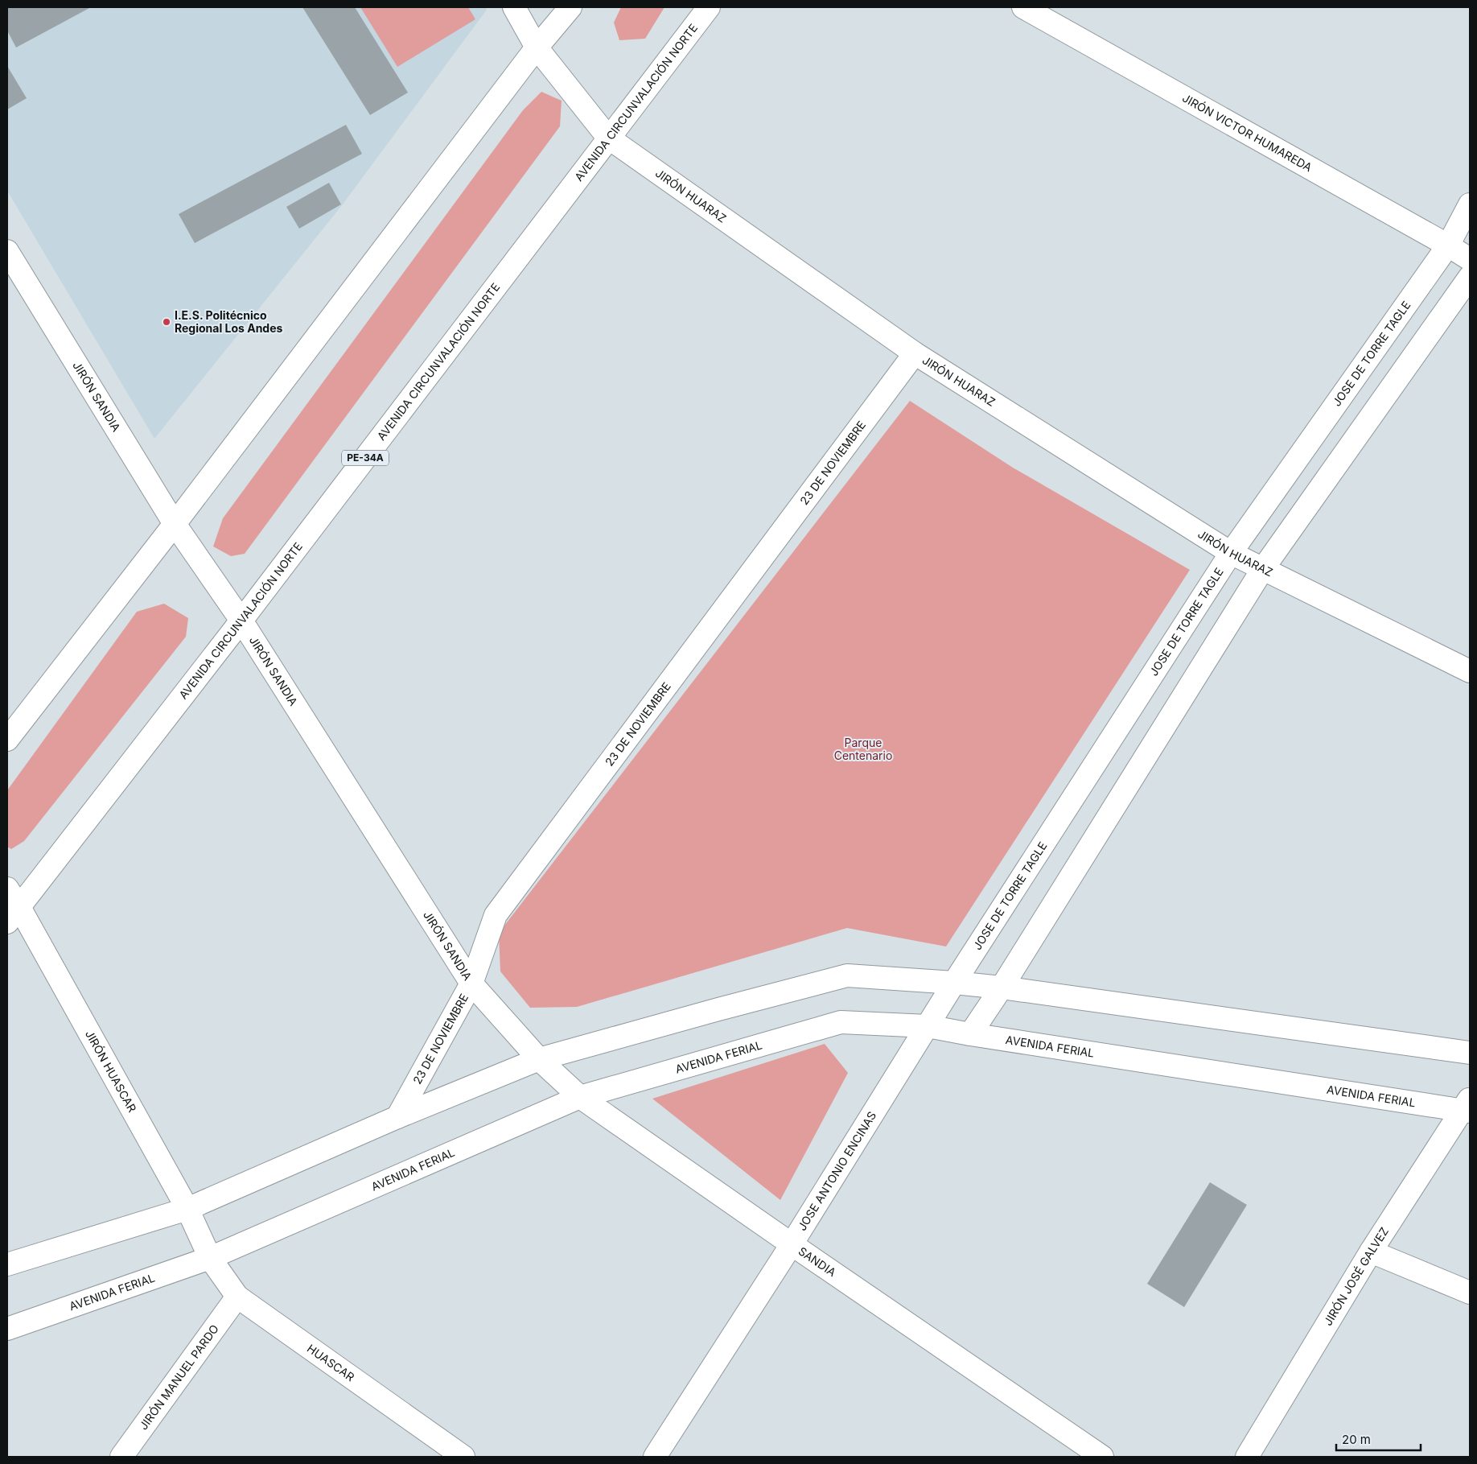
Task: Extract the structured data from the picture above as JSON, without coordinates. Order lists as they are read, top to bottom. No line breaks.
{"streets":{"main road":["AVENIDA CIRCUNVALACIÓN NORTE","JIRÓN VICTOR HUMAREDA","JIRÓN HUARAZ","JOSE DE TORRE TAGLE","JIRÓN SANDIA","PE-34A","23 DE NOVIEMBRE","AVENIDA FERIAL","JIRÓN HUASCAR","JOSE ANTONIO ENCINAS","SANDIA","JIRÓN JOSÉ GALVEZ","HUASCAR","JIRÓN MANUEL PARDO"]},"crossings":[["AVENIDA CIRCUNVALACIÓN NORTE","JIRÓN HUARAZ"],["AVENIDA CIRCUNVALACIÓN NORTE","JIRÓN SANDIA"],["AVENIDA CIRCUNVALACIÓN NORTE","JIRÓN HUASCAR"],["JIRÓN VICTOR HUMAREDA","JOSE DE TORRE TAGLE"],["JIRÓN HUARAZ","JOSE DE TORRE TAGLE"],["JIRÓN HUARAZ","23 DE NOVIEMBRE"],["JOSE DE TORRE TAGLE","AVENIDA FERIAL"],["JOSE DE TORRE TAGLE","JOSE ANTONIO ENCINAS"],["JIRÓN SANDIA","23 DE NOVIEMBRE"],["JIRÓN SANDIA","SANDIA"],["AVENIDA FERIAL","JIRÓN HUASCAR"],["AVENIDA FERIAL","JOSE ANTONIO ENCINAS"],["AVENIDA FERIAL","SANDIA"],["AVENIDA FERIAL","JIRÓN JOSÉ GALVEZ"],["AVENIDA FERIAL","HUASCAR"],["JIRÓN HUASCAR","HUASCAR"],["JOSE ANTONIO ENCINAS","SANDIA"],["HUASCAR","JIRÓN MANUEL PARDO"]],"parks":["Parque Centenario"],"places":["I.E.S. Politécnico Regional Los Andes"],"scale_bar":"20 m"}
